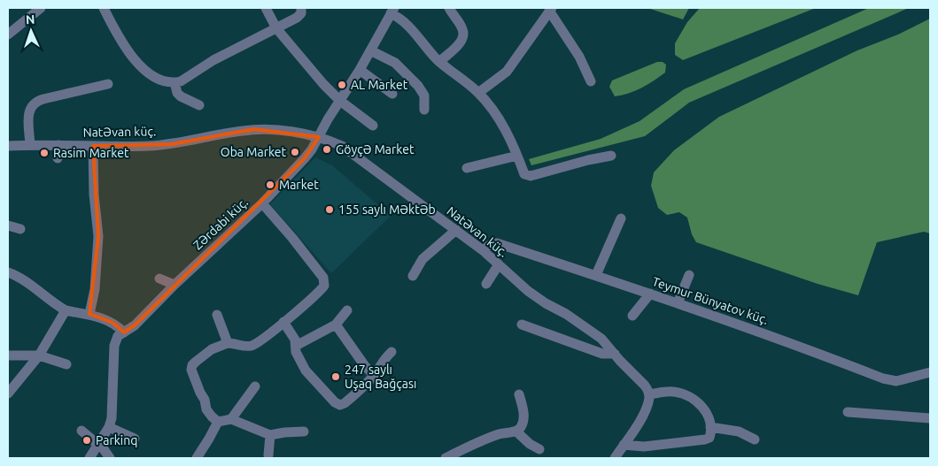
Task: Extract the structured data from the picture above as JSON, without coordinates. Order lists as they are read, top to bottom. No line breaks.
{"streets":{"street":["Natəvan küç.","Zərdabi küç.","Teymur Bünyatov küç."]},"crossings":[["Natəvan küç.","Zərdabi küç."],["Natəvan küç.","Teymur Bünyatov küç."]],"places":["AL Market","Göyçə Market","Oba Market","Rasim Market","Market","155 saylı Məktəb","247 saylı Uşaq Bağçası","Parkinq"],"north":"top"}
